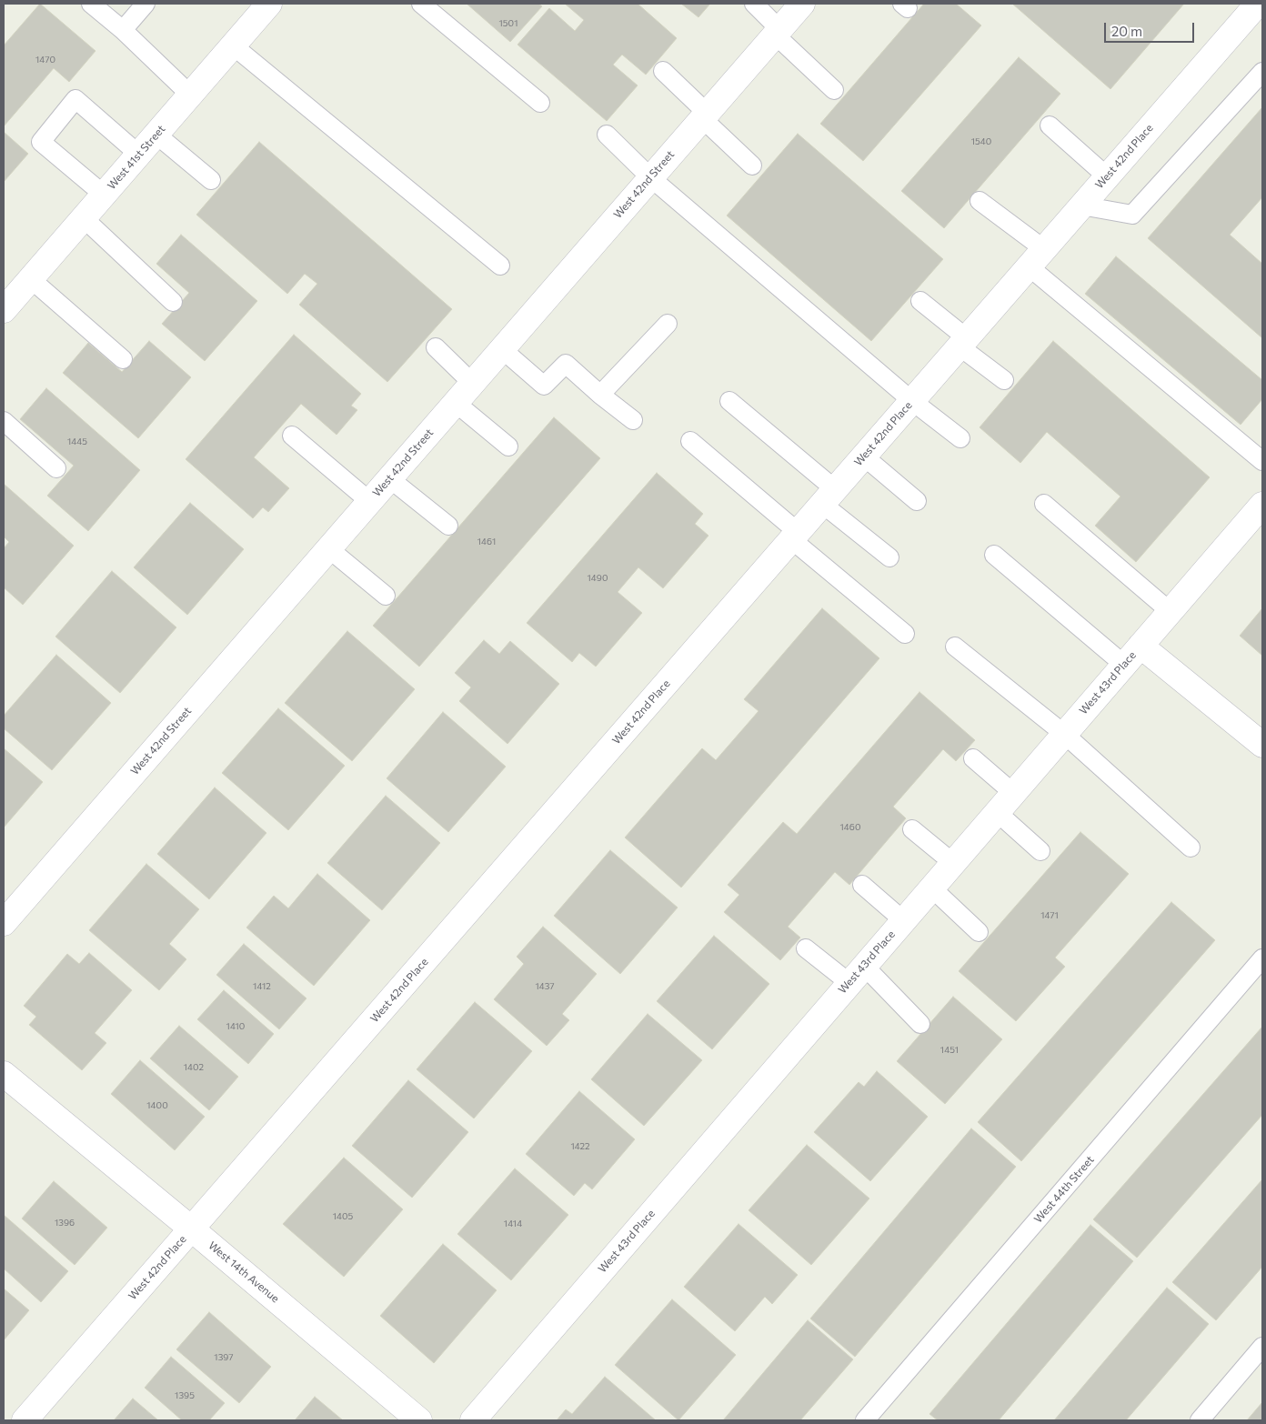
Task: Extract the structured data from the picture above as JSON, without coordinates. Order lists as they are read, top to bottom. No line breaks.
{"streets":{"street":["West 42nd Place","West 41st Street","West 42nd Street","West 43rd Place","West 14th Avenue"],"lane":["West 44th Street"]},"crossings":[["West 42nd Place","West 14th Avenue"]],"house_numbers":["1501","1470","1540","1445","1461","1490","1460","1471","1412","1437","1410","1451","1402","1400","1422","1405","1396","1414","1397","1395"],"scale_bar":"20 m"}
